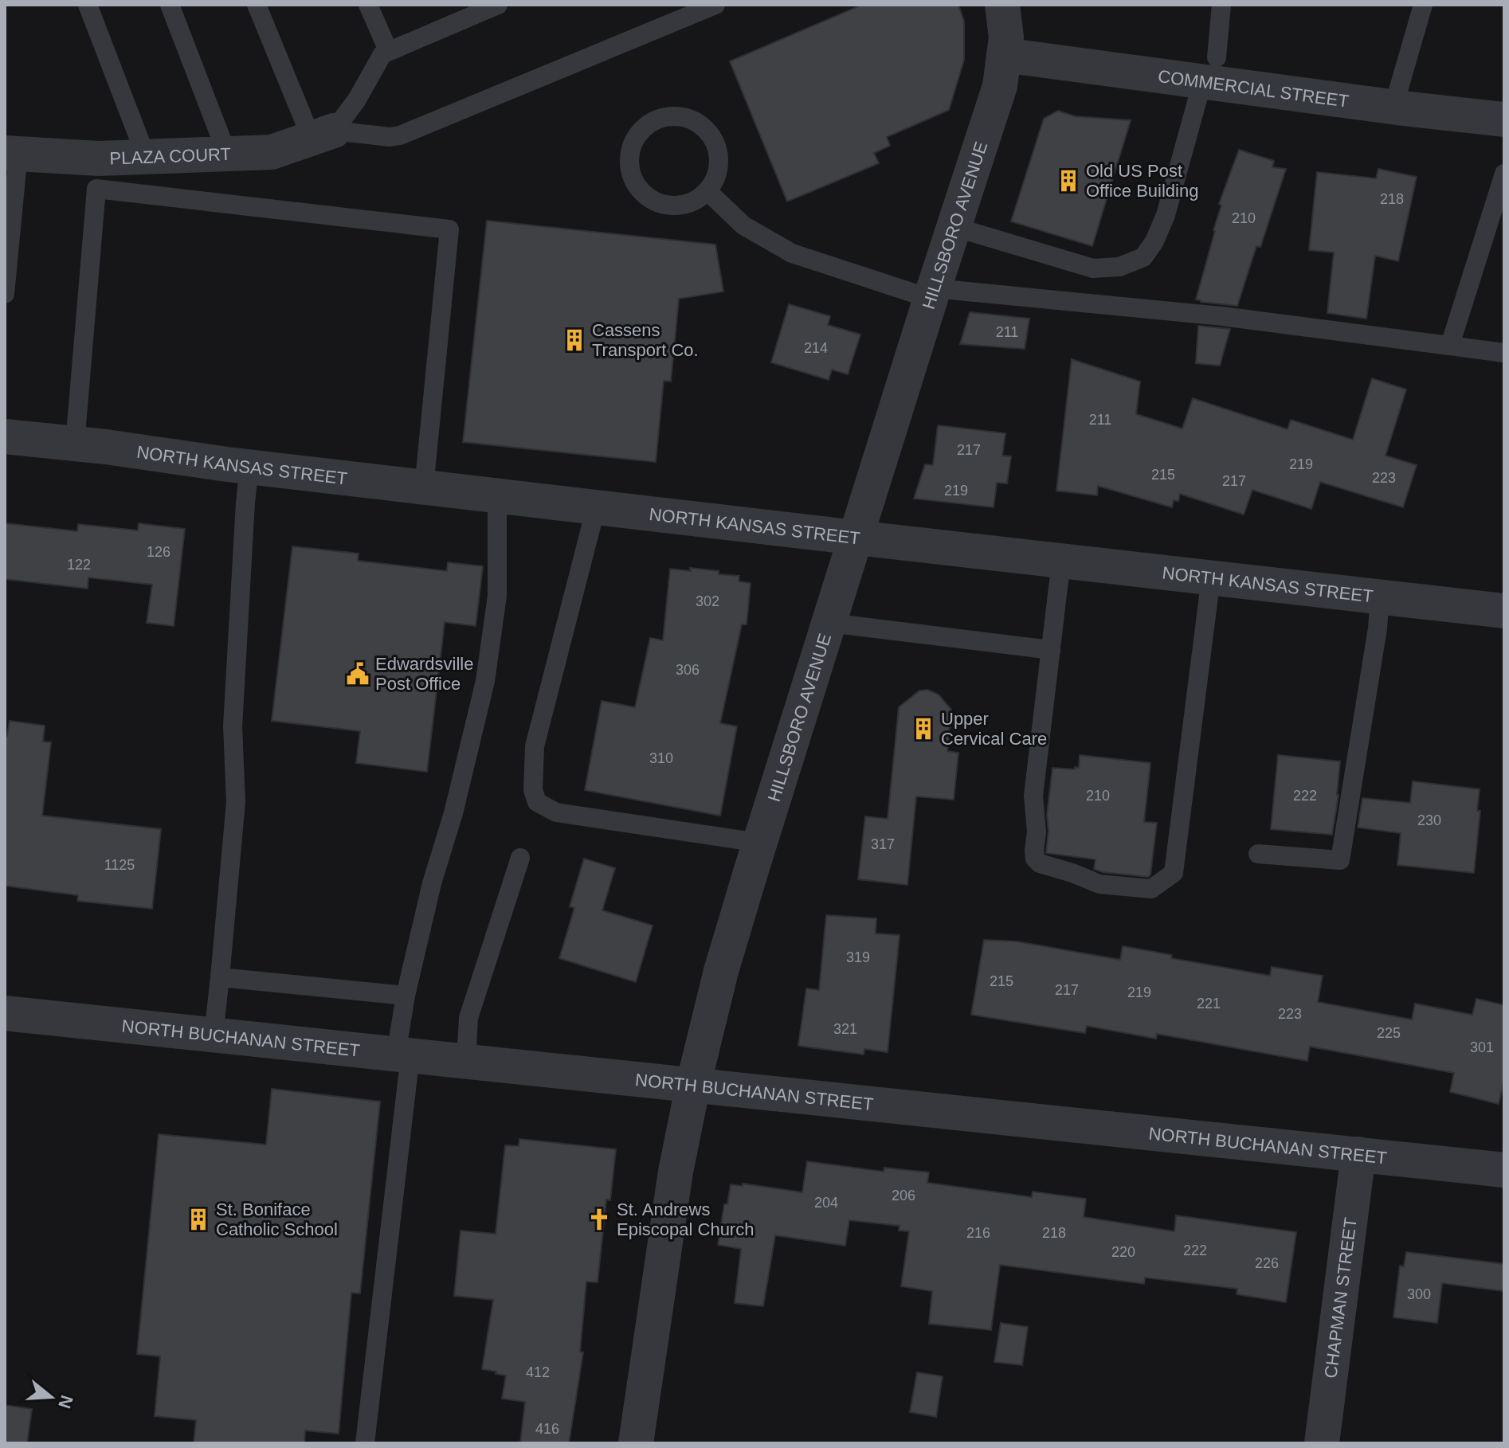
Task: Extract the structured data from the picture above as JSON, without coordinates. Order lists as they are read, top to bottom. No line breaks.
{"streets":{"street":["COMMERCIAL STREET","PLAZA COURT","HILLSBORO AVENUE","NORTH KANSAS STREET","NORTH BUCHANAN STREET","CHAPMAN STREET"]},"crossings":[["COMMERCIAL STREET","HILLSBORO AVENUE"],["HILLSBORO AVENUE","NORTH KANSAS STREET"],["HILLSBORO AVENUE","NORTH BUCHANAN STREET"],["NORTH BUCHANAN STREET","CHAPMAN STREET"]],"places":{"building":["Old US Post Office Building","Cassens Transport Co.","Upper Cervical Care","St. Boniface Catholic School"],"public building":["Edwardsville Post Office"],"church":["St. Andrews Episcopal Church"]},"house_numbers":["218","210","211","214","211","217","219","215","223","217","219","126","122","302","306","310","210","222","230","317","1125","319","215","217","219","221","223","321","225","301","206","204","216","218","222","220","226","300","412","416"],"north":"right"}
